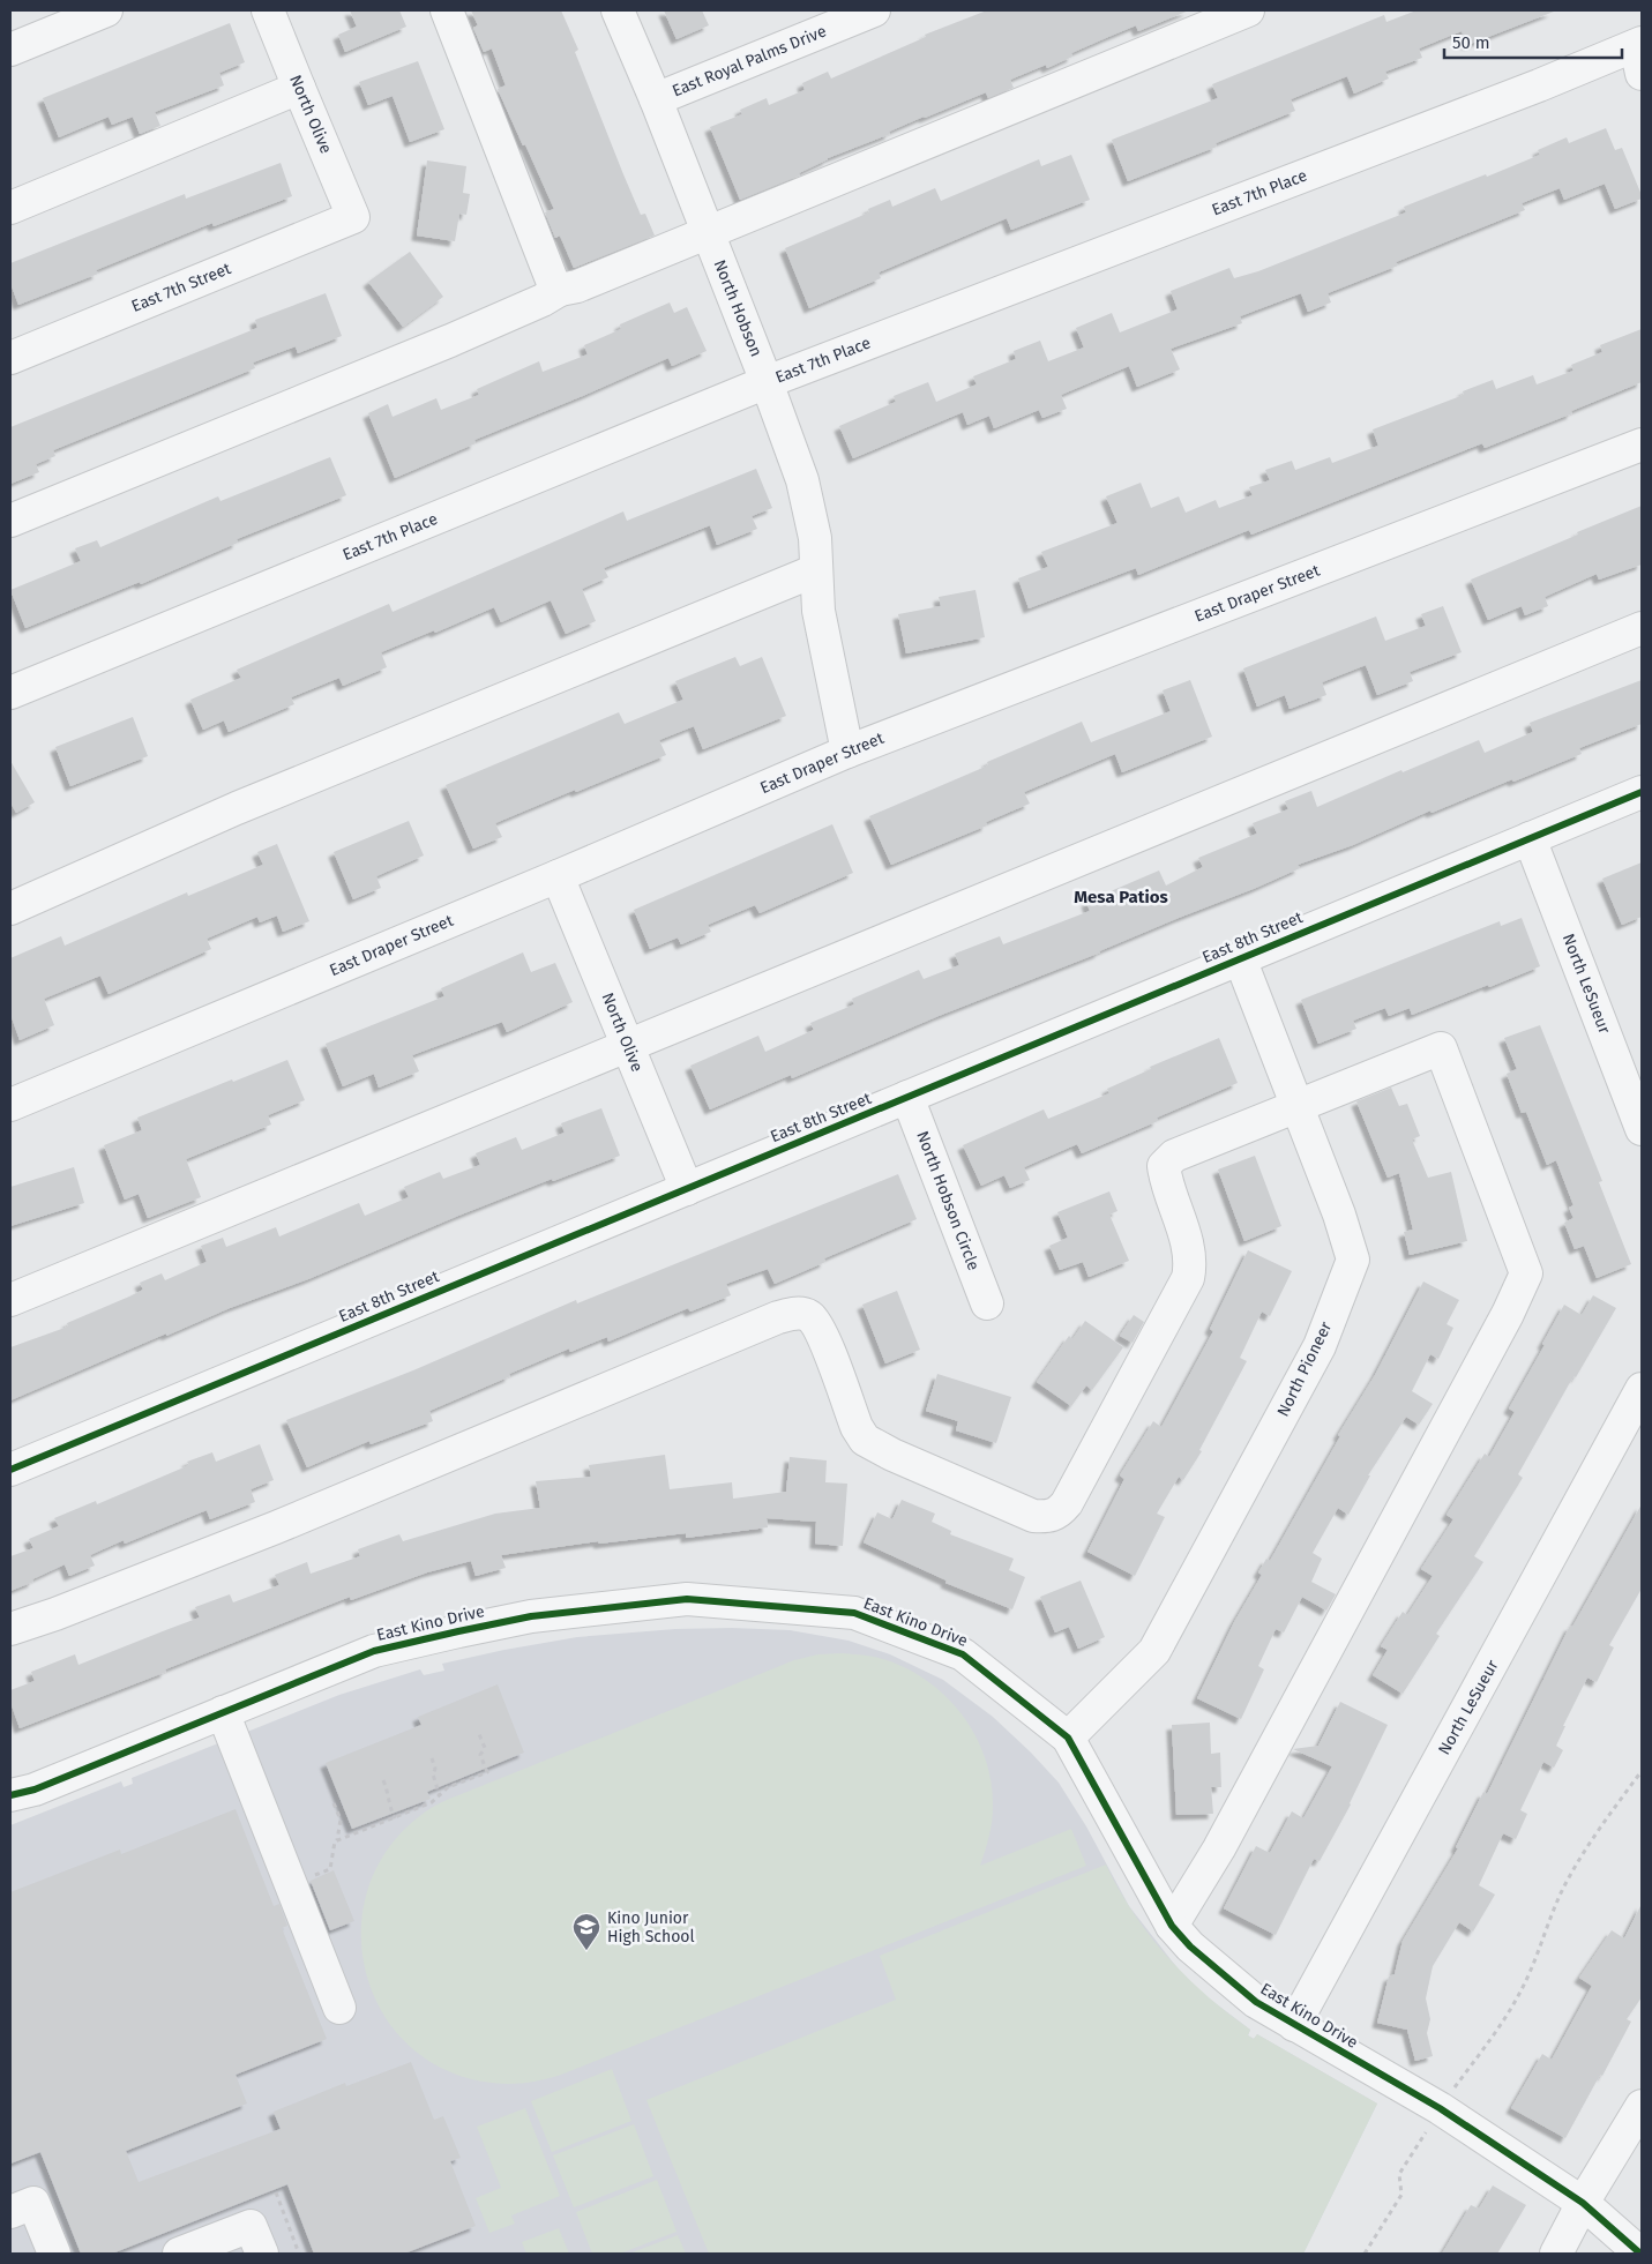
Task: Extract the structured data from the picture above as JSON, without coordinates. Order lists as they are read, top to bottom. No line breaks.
{"streets":{"street":["East Royal Palms Drive","North Olive","East 7th Place","East 7th Street","North Hobson","East Draper Street","East 8th Street","North LeSueur","North Hobson Circle","North Pioneer","East Kino Drive"]},"crossings":[["East Royal Palms Drive","North Hobson"],["North Olive","East 7th Street"],["North Olive","East Draper Street"],["North Olive","East 8th Street"],["East 7th Place","North Hobson"],["North Hobson","East Draper Street"],["East 8th Street","North LeSueur"],["East 8th Street","North Hobson Circle"],["East 8th Street","North Pioneer"],["North LeSueur","East Kino Drive"],["North Pioneer","East Kino Drive"]],"districts":["Mesa Patios"],"places":{"school or university":["Kino Junior High School"]},"scale_bar":"50 m"}
